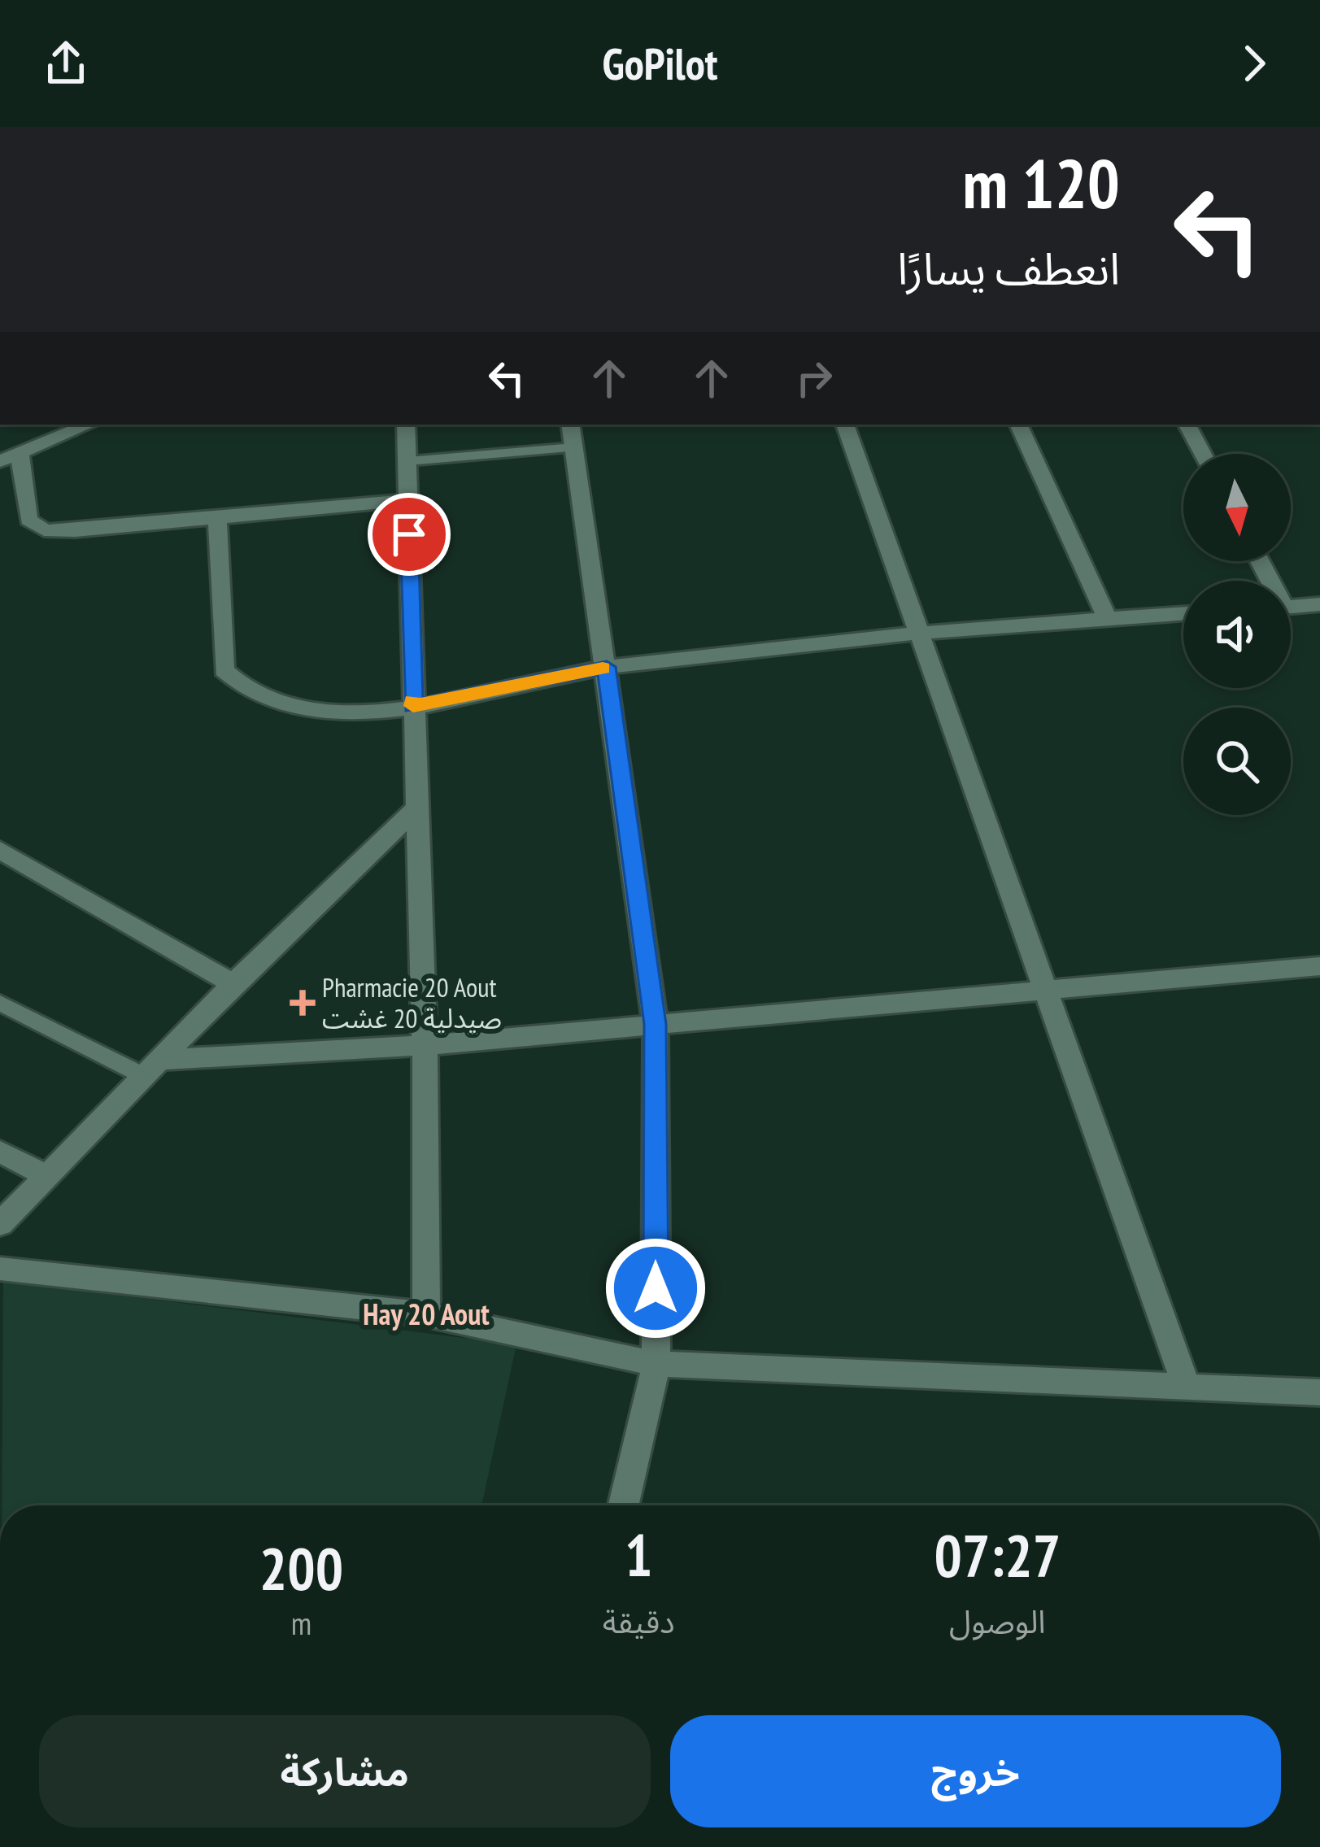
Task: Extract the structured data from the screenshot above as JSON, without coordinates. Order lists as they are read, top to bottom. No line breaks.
{"districts":["Hay 20 Aout"],"places":{"health":["Pharmacie 20 Aout صيدلية 20 غشت"]},"north":"bottom","page":{"header":"GoPilot","turn":["120 m","انعطف يسارًا"],"eta":["07:27","الوصول","1","دقيقة","200","m"],"buttons":["خروج","مشاركة"]}}
